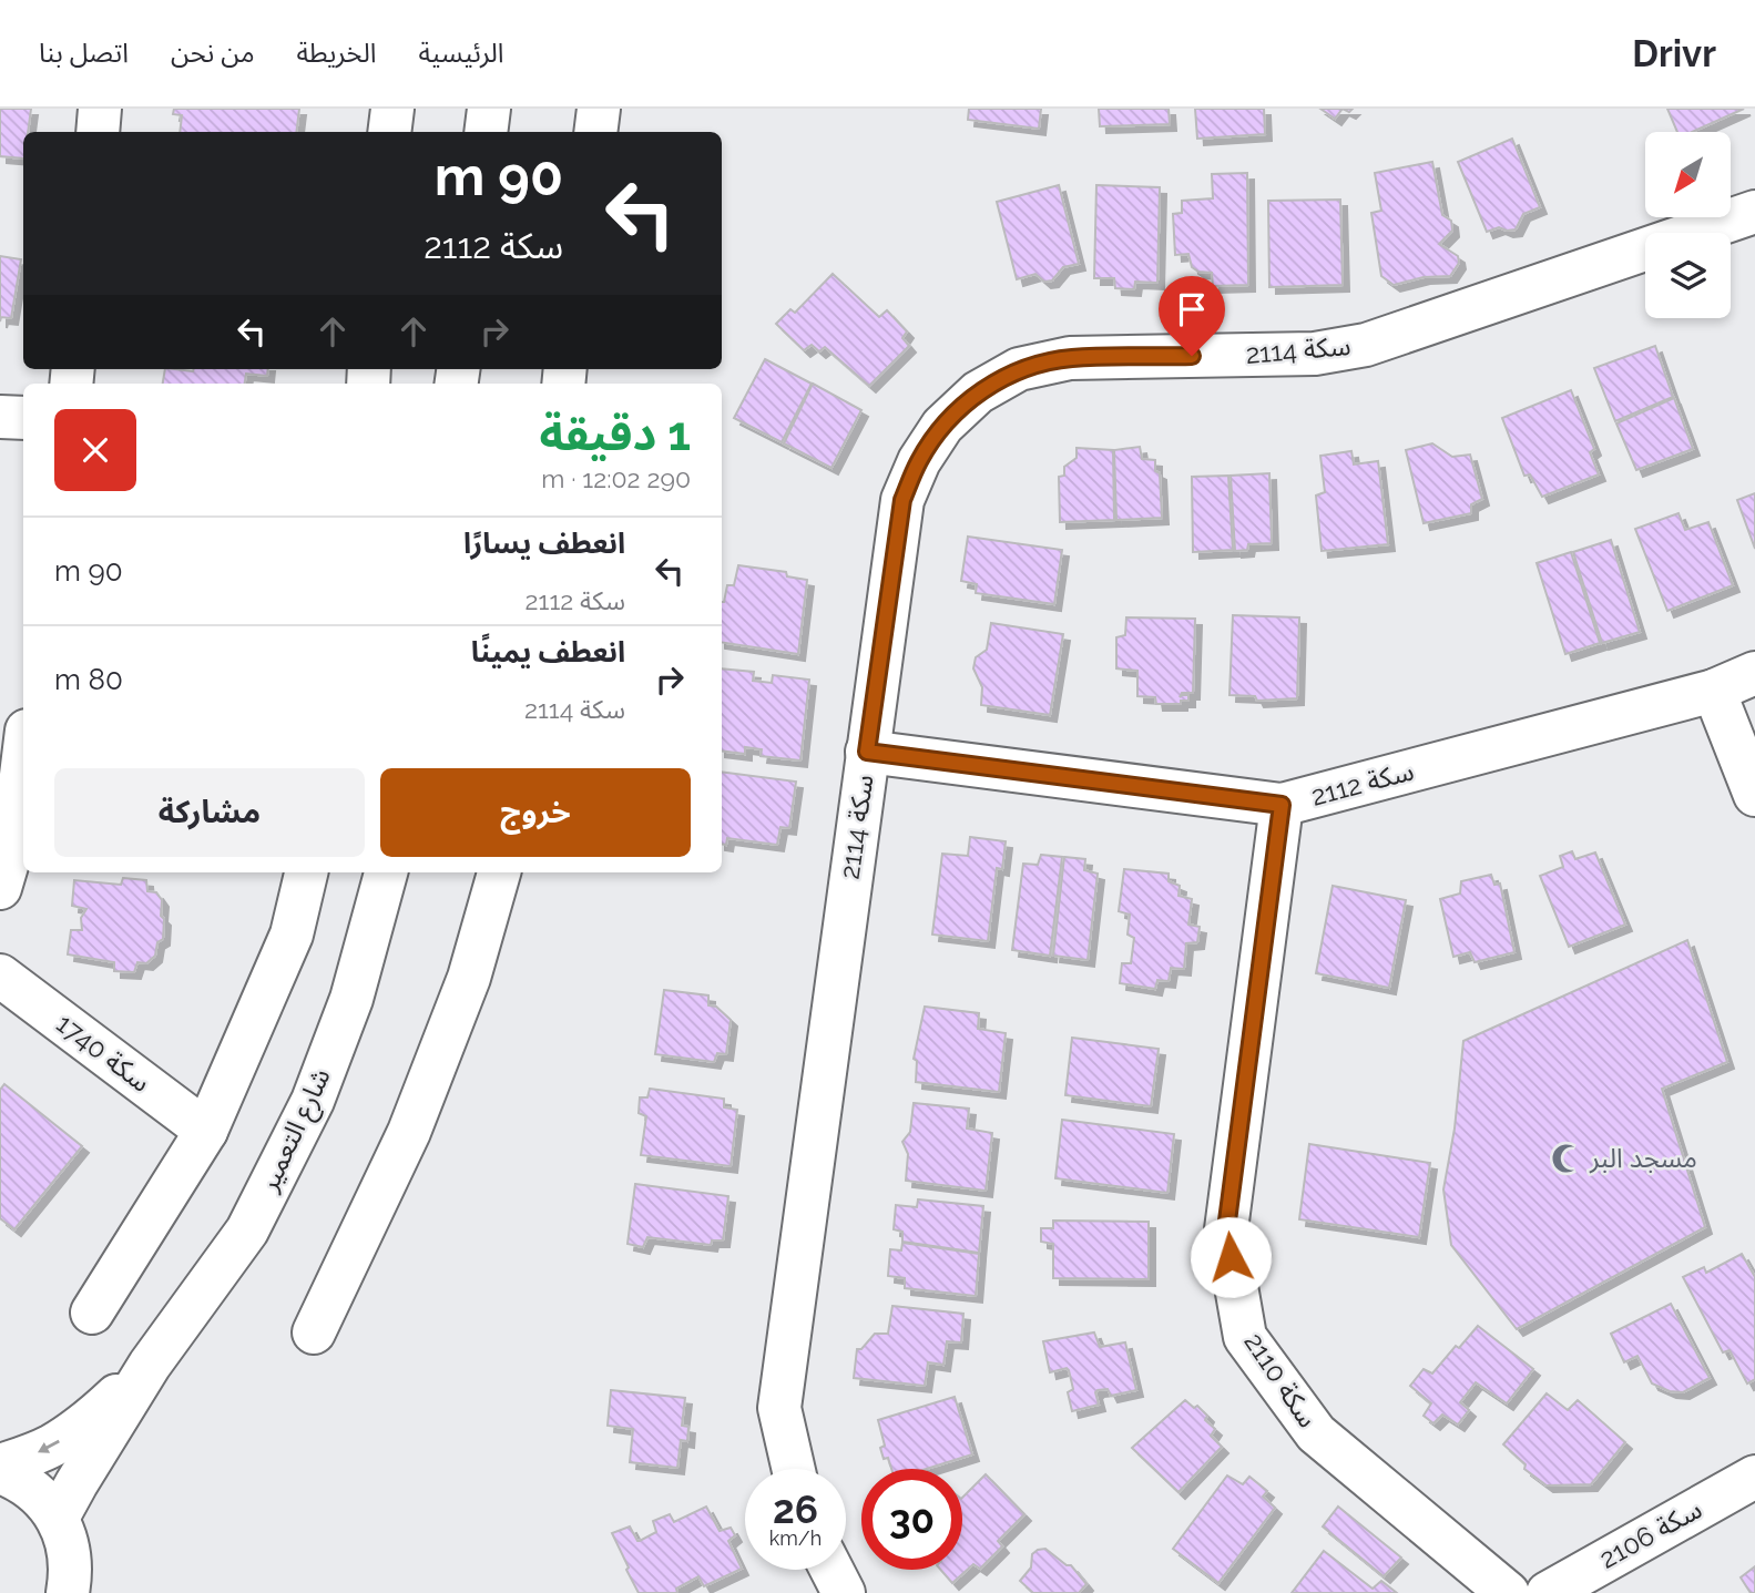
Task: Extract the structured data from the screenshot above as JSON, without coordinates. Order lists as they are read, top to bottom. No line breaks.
{"streets":{"street":["سكة 2114","سكة 2112","سكة 1740","شارع التعمير","سكة 2110","سكة 2106"]},"crossings":[["سكة 2114","سكة 2112"],["سكة 2112","سكة 2110"]],"places":{"mosque":["مسجد البر"]},"north":"bottom left","page":{"header":"Drivr","nav":["الرئيسية","الخريطة","من نحن","اتصل بنا"],"turn":["90 m","سكة 2112"],"heading":["1 دقيقة","290 m · 12:02"],"list":[{"name":"انعطف يسارًا","note":"سكة 2112","value":"90 m"},{"name":"انعطف يمينًا","note":"سكة 2114","value":"80 m"}],"buttons":["خروج","مشاركة"],"speed":"26 km/h","limit":"30"}}
